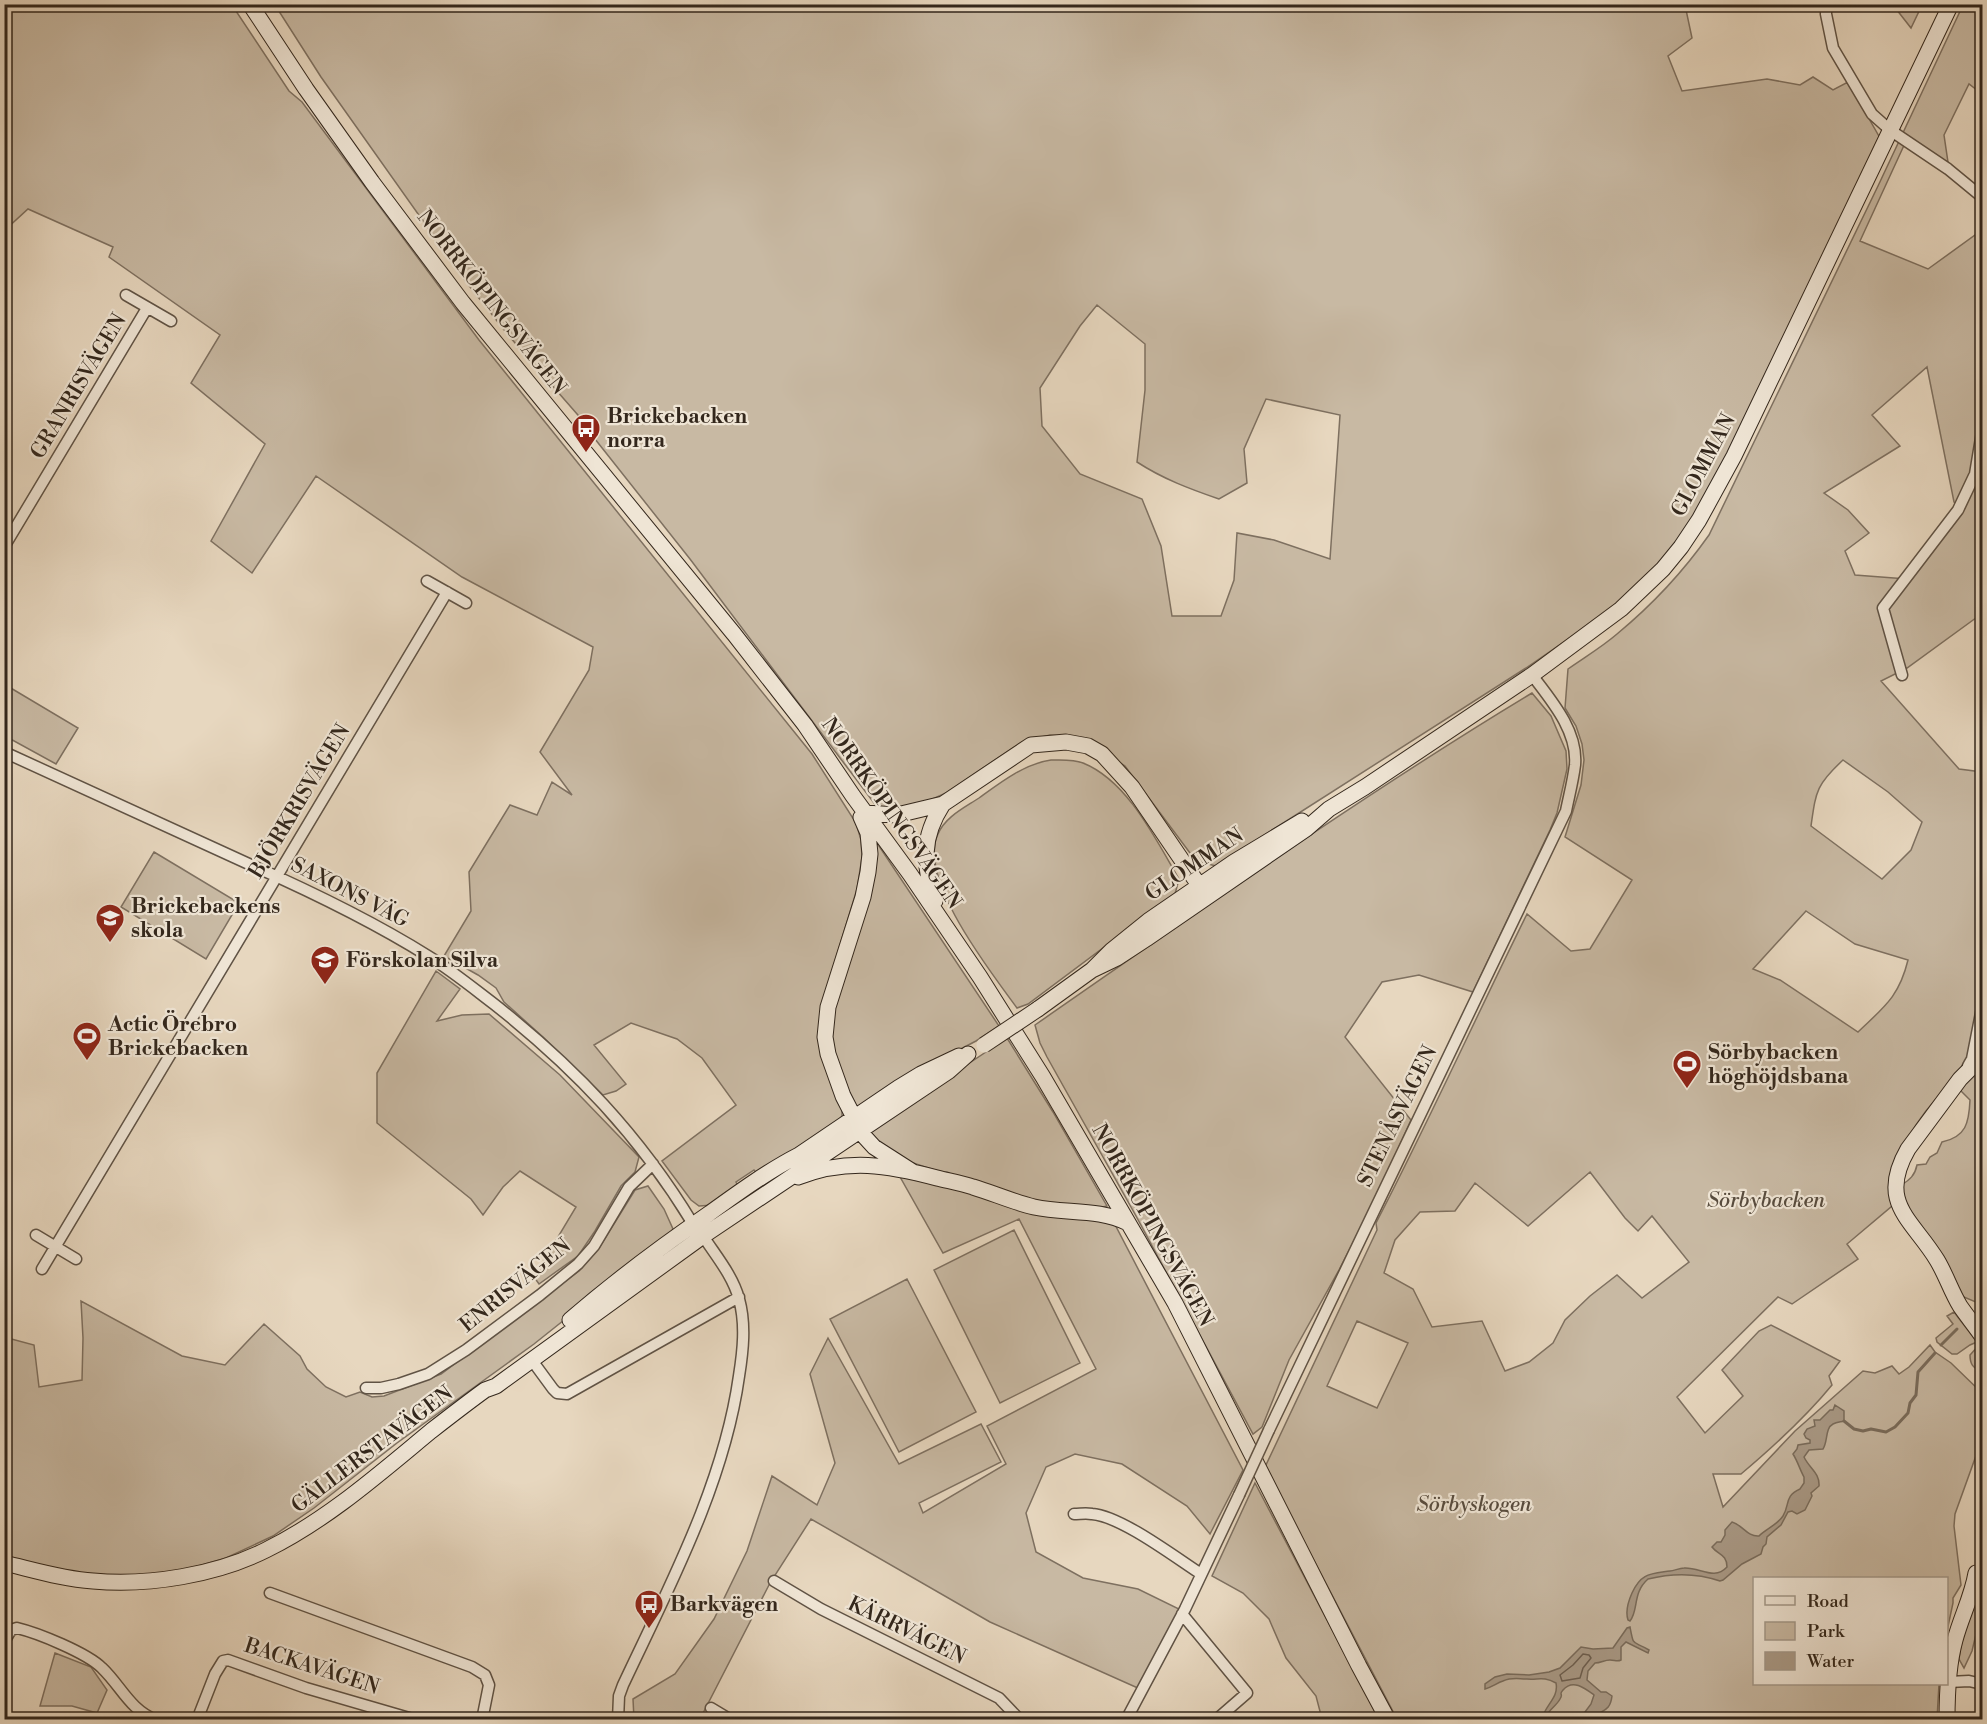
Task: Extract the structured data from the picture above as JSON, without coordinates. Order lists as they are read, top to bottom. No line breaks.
{"streets":{"main road":["NORRKÖPINGSVÄGEN","GLOMMAN","GÄLLERSTAVÄGEN"],"street":["GRANRISVÄGEN","BJÖRKRISVÄGEN","SAXONS VÄG","STENÅSVÄGEN","ENRISVÄGEN","KÄRRVÄGEN","BACKAVÄGEN"]},"crossings":[["GLOMMAN","STENÅSVÄGEN"],["GLOMMAN","GÄLLERSTAVÄGEN"],["BJÖRKRISVÄGEN","SAXONS VÄG"],["SAXONS VÄG","ENRISVÄGEN"],["SAXONS VÄG","GÄLLERSTAVÄGEN"]],"parks":["Sörbybacken","Sörbyskogen"],"places":{"bus stop":["Brickebacken norra","Barkvägen"],"school or university":["Brickebackens skola","Förskolan Silva"],"sports":["Actic Örebro Brickebacken","Sörbybacken höghöjdsbana"]},"legend":["Road","Park","Water"]}
